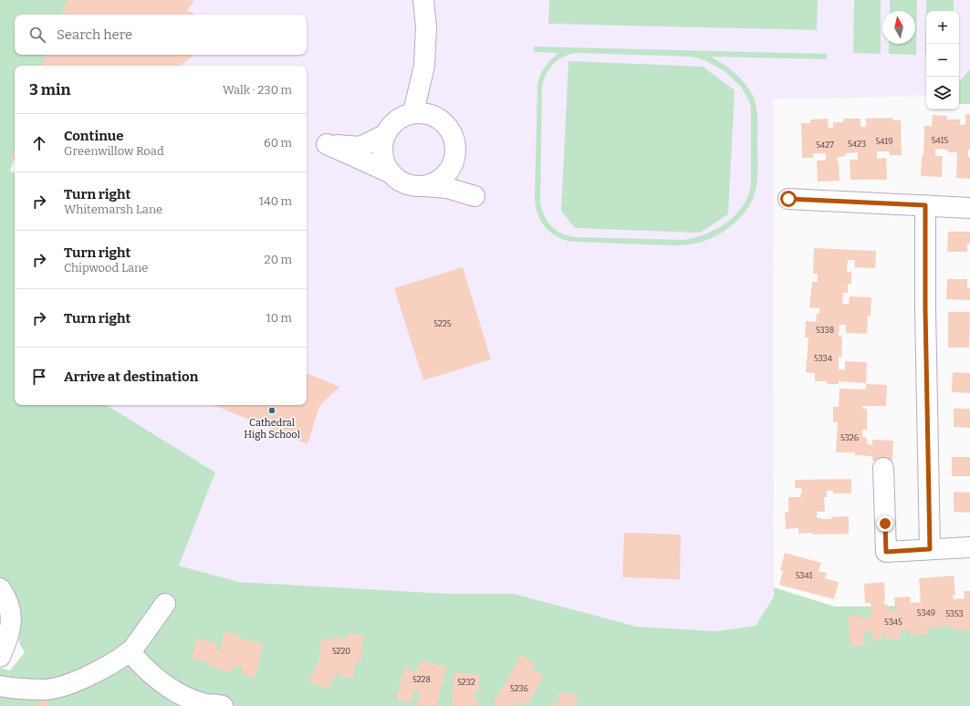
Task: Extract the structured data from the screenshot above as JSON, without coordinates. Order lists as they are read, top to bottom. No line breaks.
{"places":["Cathedral High School"],"house_numbers":["5415","5419","5423","5427","5225","5338","5334","5326","5341","5349","5353","5345","5220","5228","5232","5236"],"north":"top","page":{"map_buttons":["+","−"],"search":"Search here","heading":["3 min","Walk · 230 m"],"list":[["Continue","Greenwillow Road","60 m"],["Turn right","Whitemarsh Lane","140 m"],["Turn right","Chipwood Lane","20 m"],["Turn right","10 m"],"Arrive at destination"]}}
